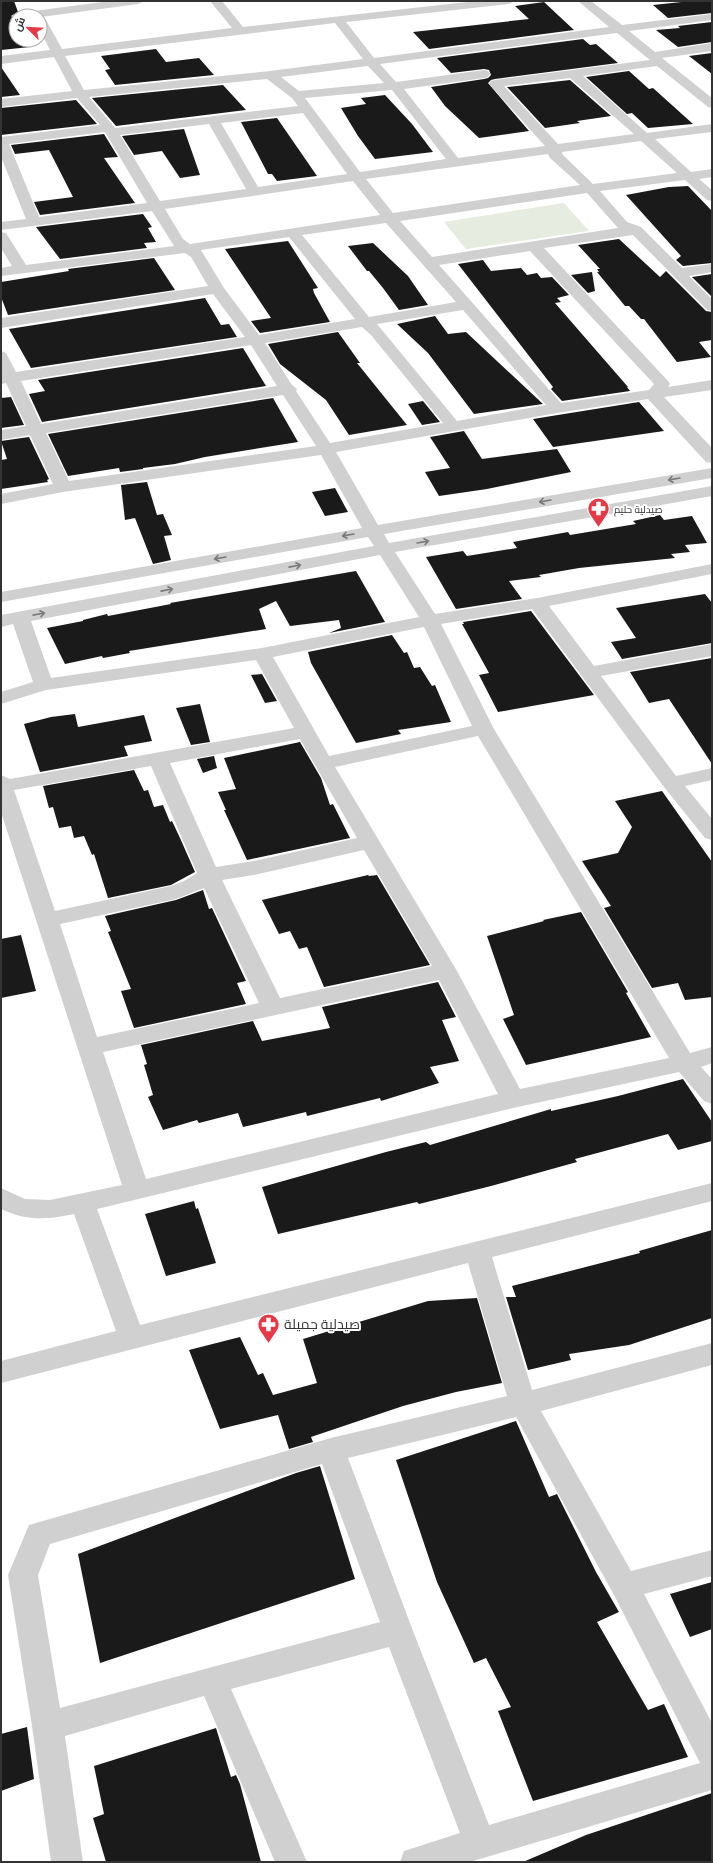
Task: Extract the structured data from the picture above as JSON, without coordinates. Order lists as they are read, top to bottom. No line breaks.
{"places":{"pharmacy":["صيدلية حليم","صيدلية جميلة"]},"north":"top left"}
